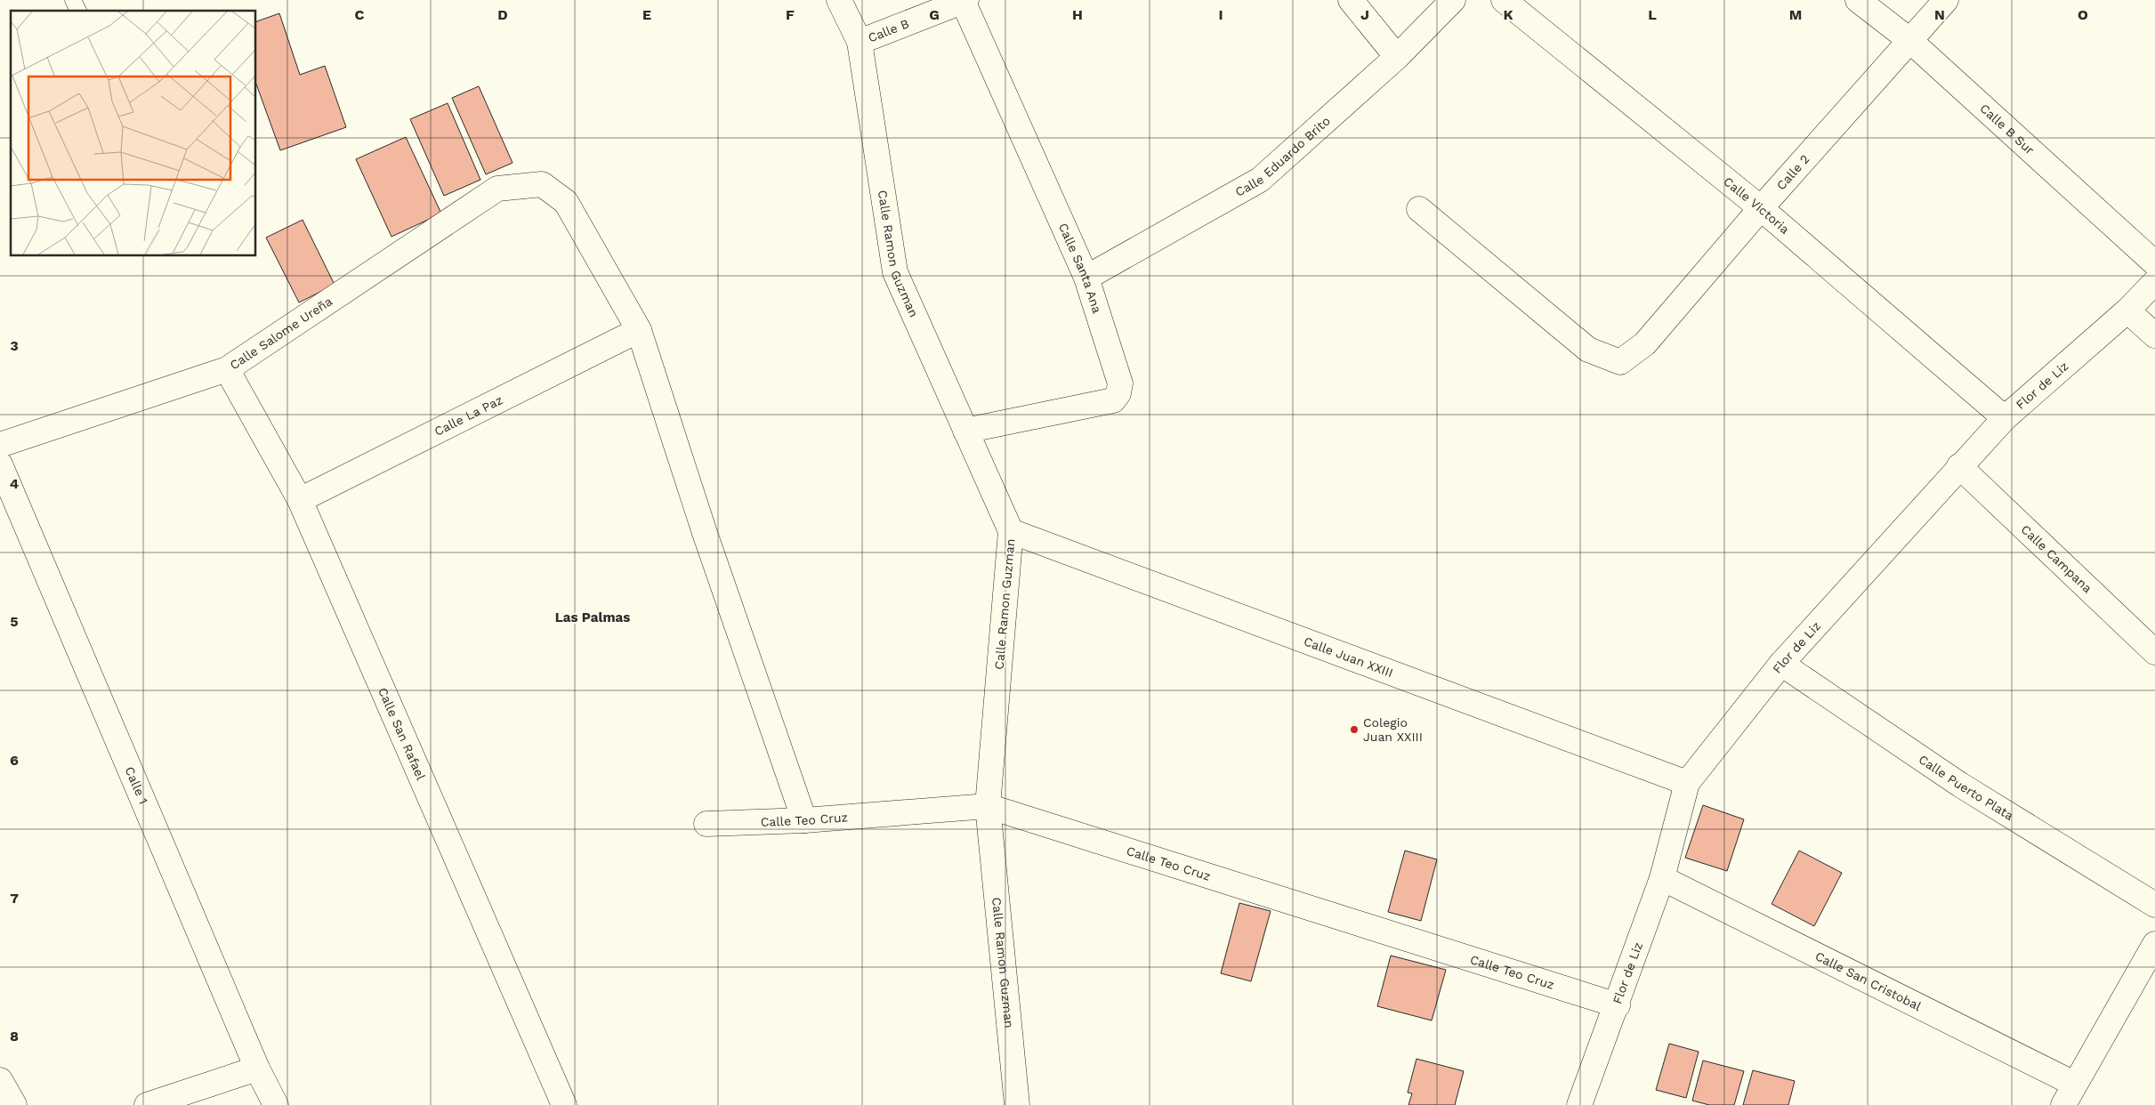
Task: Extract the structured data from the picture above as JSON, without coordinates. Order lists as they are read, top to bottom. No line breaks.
{"streets":{"street":["Calle B","Calle B Sur","Calle Eduardo Brito","Calle 2","Calle Victoria","Calle Ramon Guzman","Calle Santa Ana","Calle Salome Ureña","Flor de Liz","Calle La Paz","Calle Campana","Calle Juan XXIII","Calle San Rafael","Calle 1","Calle Puerto Plata","Calle Teo Cruz","Calle San Cristobal"]},"crossings":[["Calle B","Calle Ramon Guzman"],["Calle B","Calle Santa Ana"],["Calle B Sur","Calle 2"],["Calle Eduardo Brito","Calle Santa Ana"],["Calle 2","Calle Victoria"],["Calle Victoria","Flor de Liz"],["Calle Ramon Guzman","Calle Santa Ana"],["Calle Ramon Guzman","Calle Juan XXIII"],["Calle Ramon Guzman","Calle Teo Cruz"],["Calle Salome Ureña","Calle La Paz"],["Calle Salome Ureña","Calle San Rafael"],["Flor de Liz","Calle Campana"],["Flor de Liz","Calle Juan XXIII"],["Flor de Liz","Calle Puerto Plata"],["Flor de Liz","Calle Teo Cruz"],["Flor de Liz","Calle San Cristobal"],["Calle La Paz","Calle San Rafael"]],"districts":["Las Palmas"],"places":["Colegio Juan XXIII"],"grid":{"columns":["C","D","E","F","G","H","I","J","K","L","M","N","O"],"rows":["3","4","5","6","7","8"]}}
